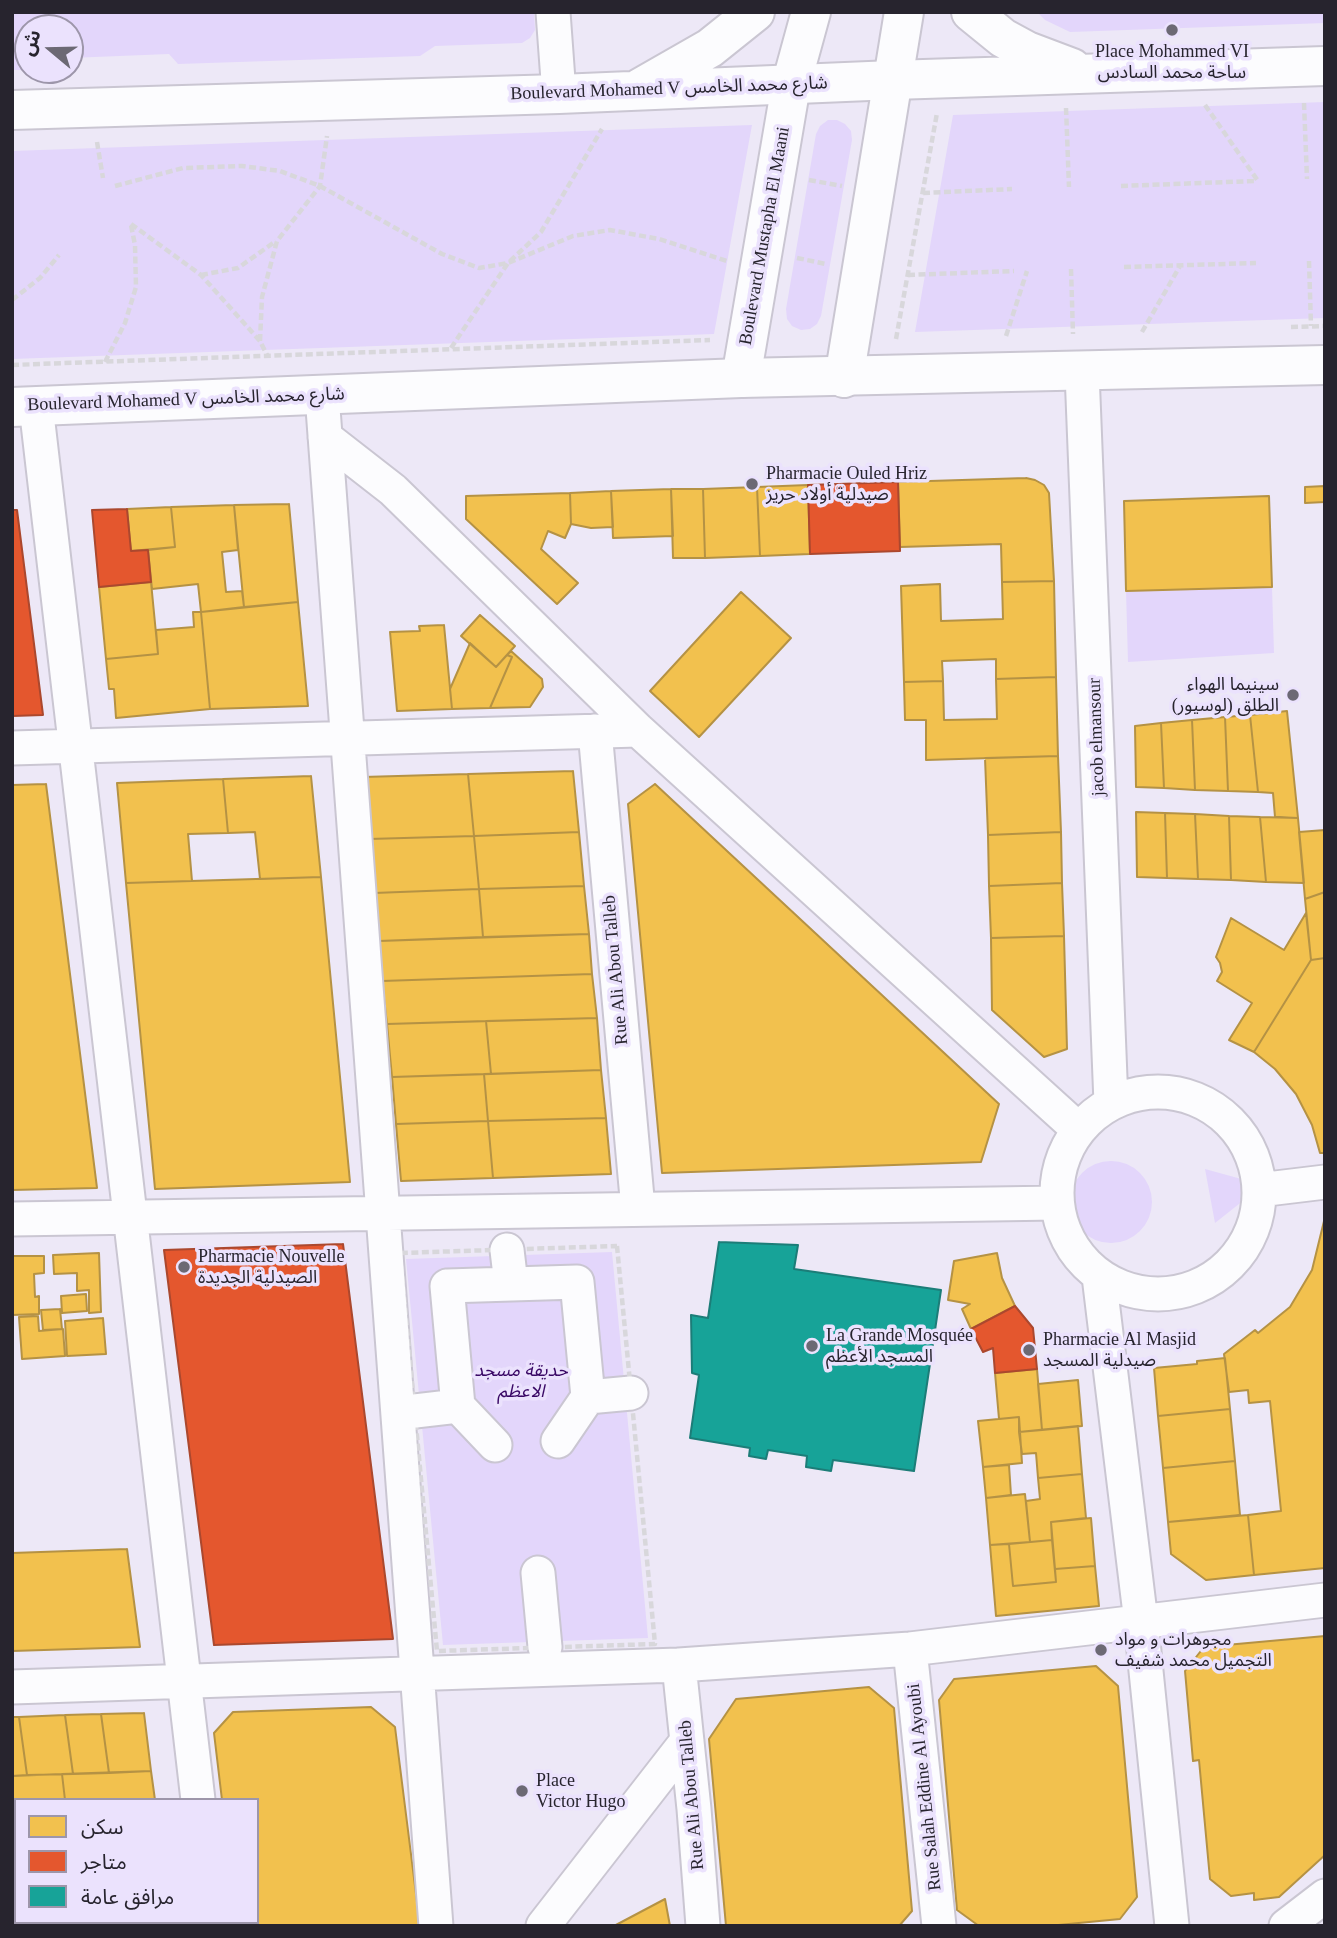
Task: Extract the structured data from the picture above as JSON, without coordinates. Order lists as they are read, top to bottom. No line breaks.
{"streets":{"main road":["Boulevard Mohamed V شارع محمد الخامس","Boulevard Mustapha El Maani"],"street":["jacob elmansour","Rue Ali Abou Talleb","Rue Salah Eddine Al Ayoubi"]},"crossings":[["Boulevard Mohamed V شارع محمد الخامس","Boulevard Mustapha El Maani"],["Boulevard Mohamed V شارع محمد الخامس","jacob elmansour"]],"parks":["حديقة مسجد الاعظم"],"places":["Place Mohammed VI ساحة محمد السادس","Pharmacie Ouled Hriz صيدلية أولاد حريز","سينيما الهواء الطلق (لوسيور)","Pharmacie Nouvelle الصيدلية الجديدة","La Grande Mosquée المسجد الأعظم","Pharmacie Al Masjid صيدلية المسجد","مجوهرات و مواد التجميل محمد شفيف","Place Victor Hugo"],"legend":["سكن","متاجر","مرافق عامة"],"north":"left"}
